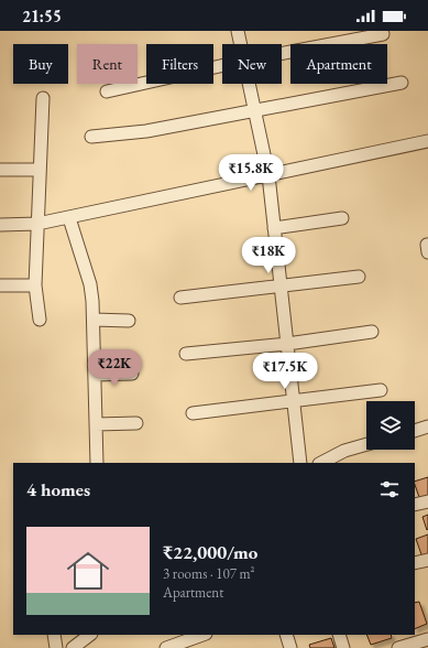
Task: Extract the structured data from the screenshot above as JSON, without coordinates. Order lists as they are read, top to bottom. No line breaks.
{"page":{"status":"21:55","chip":["Buy","Rent","Filters","New","Apartment"],"price":["₹15.8K","₹18K","₹22K","₹17.5K"],"heading":"4 homes","list":[{"name":"₹22,000/mo","note":"3 rooms · 107 m² · Apartment"}]}}
